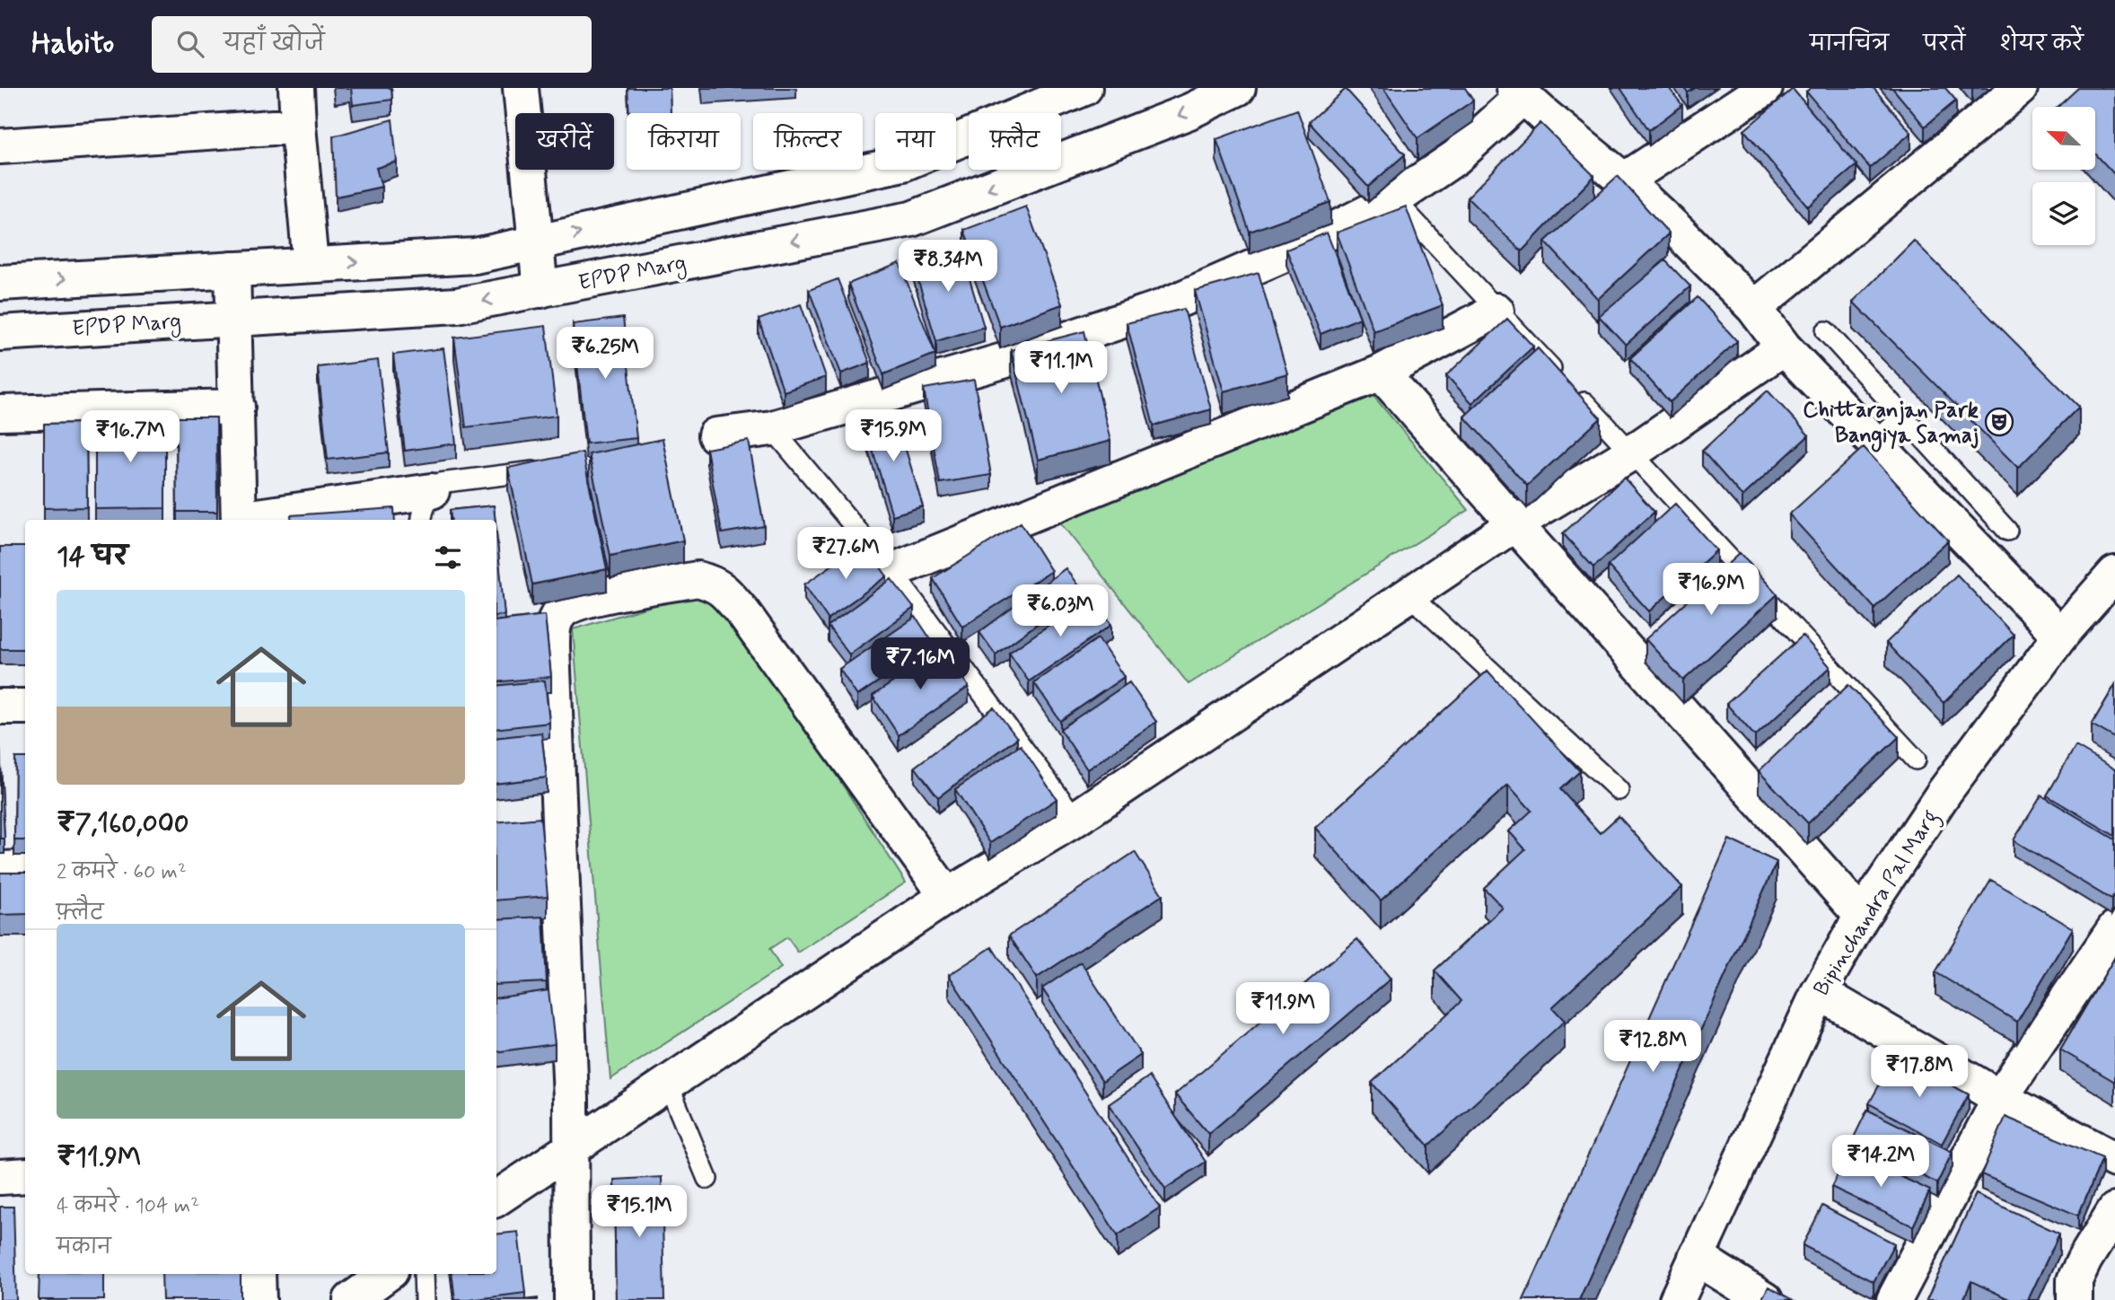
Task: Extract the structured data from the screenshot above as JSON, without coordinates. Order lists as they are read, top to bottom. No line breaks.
{"streets":{"street":["EPDP Marg","Bipinchandra Pal Marg"]},"places":{"theatre":["Chittaranjan Park Bangiya Samaj"]},"north":"top left","page":{"header":"Habito","search":"यहाँ खोजें","nav":["मानचित्र","परतें","शेयर करें"],"chip":["खरीदें","किराया","फ़िल्टर","नया","फ़्लैट"],"price":["₹8.34M","₹6.25M","₹11.1M","₹15.9M","₹16.7M","₹27.6M","₹16.9M","₹6.03M","₹7.16M","₹11.9M","₹12.8M","₹17.8M","₹14.2M","₹15.1M"],"heading":"14 घर","list":[{"name":"₹7,160,000","note":"2 कमरे · 60 m² · फ़्लैट"},{"name":"₹11.9M","note":"4 कमरे · 104 m² · मकान"}]}}
